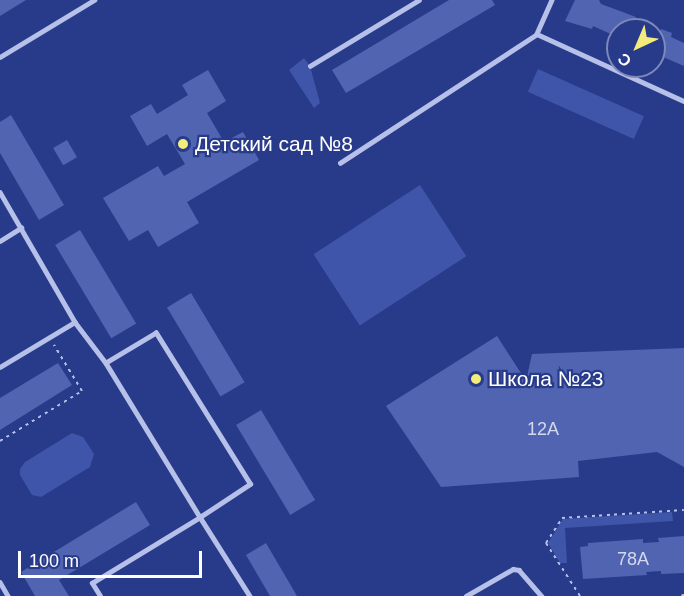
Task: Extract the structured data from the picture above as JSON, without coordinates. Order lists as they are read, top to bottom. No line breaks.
{"places":["Детский сад №8","Школа №23"],"house_numbers":["12А","78А"],"scale_bar":"100 m","north":"bottom left"}
